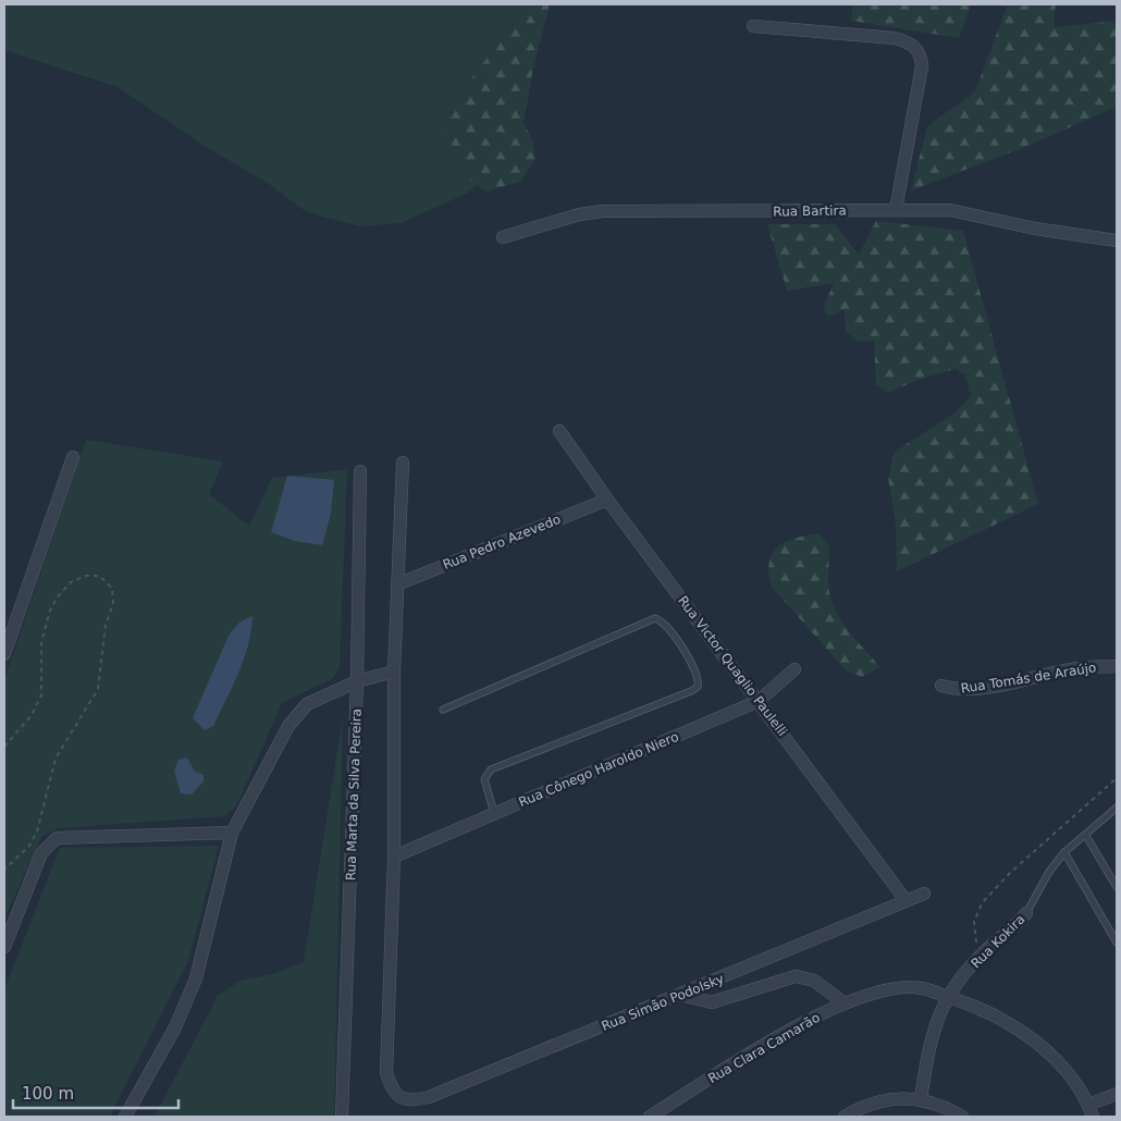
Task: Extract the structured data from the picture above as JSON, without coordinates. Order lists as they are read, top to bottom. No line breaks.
{"streets":{"street":["Rua Bartira","Rua Pedro Azevedo","Rua Victor Quaglio Paulelli","Rua Tomás de Araújo","Rua Cônego Haroldo Niero","Rua Marta da Silva Pereira","Rua Kokira","Rua Simão Podolsky","Rua Clara Camarão"]},"crossings":[["Rua Pedro Azevedo","Rua Victor Quaglio Paulelli"],["Rua Victor Quaglio Paulelli","Rua Cônego Haroldo Niero"],["Rua Victor Quaglio Paulelli","Rua Simão Podolsky"],["Rua Cônego Haroldo Niero","Rua Simão Podolsky"],["Rua Kokira","Rua Clara Camarão"]],"scale_bar":"100 m"}
